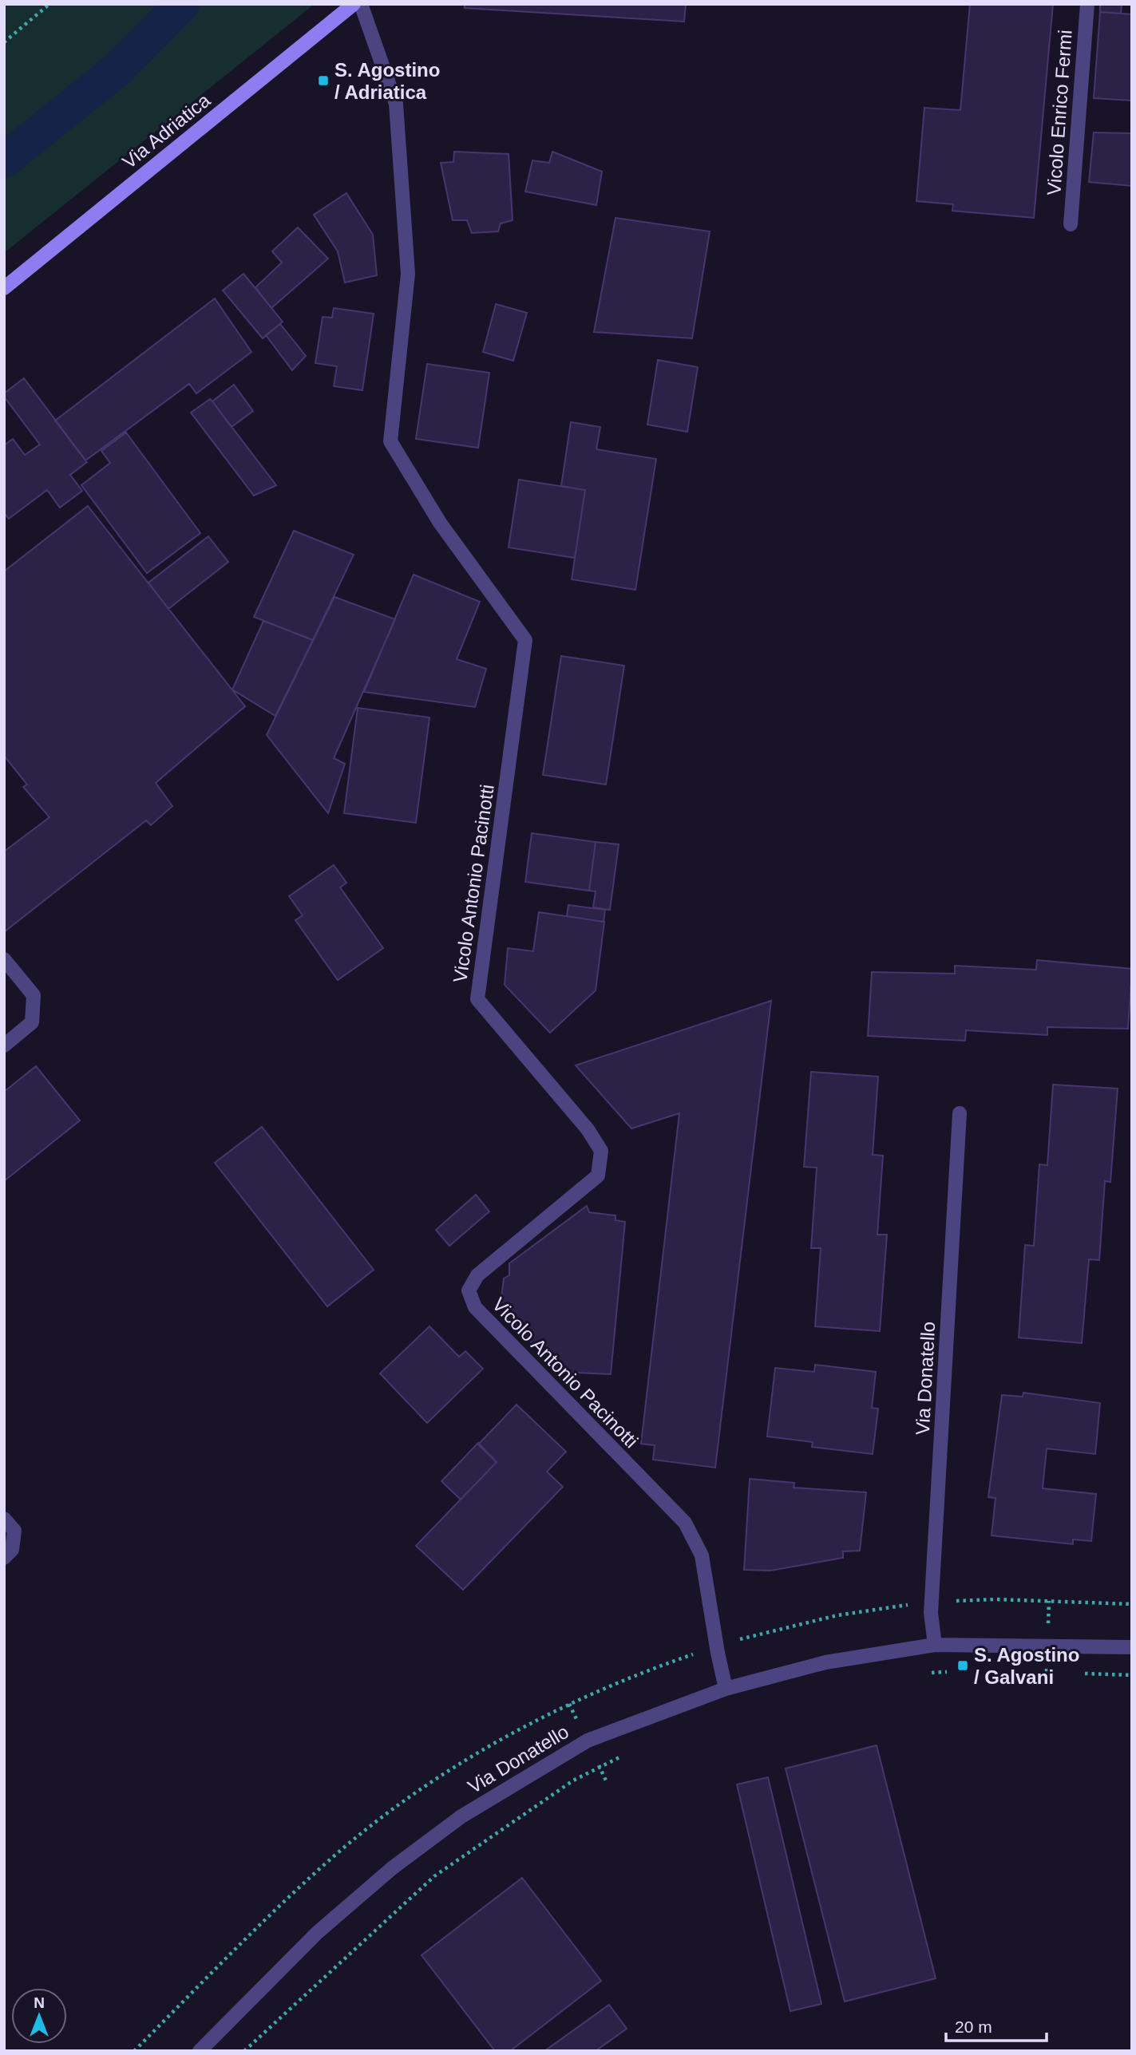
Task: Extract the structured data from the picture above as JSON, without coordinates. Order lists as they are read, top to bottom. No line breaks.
{"streets":{"main road":["Via Adriatica"],"street":["Vicolo Enrico Fermi","Vicolo Antonio Pacinotti","Via Donatello"]},"crossings":[["Vicolo Antonio Pacinotti","Via Donatello"]],"places":{"transit":["S. Agostino / Adriatica","S. Agostino / Galvani"]},"scale_bar":"20 m","north":"top"}
